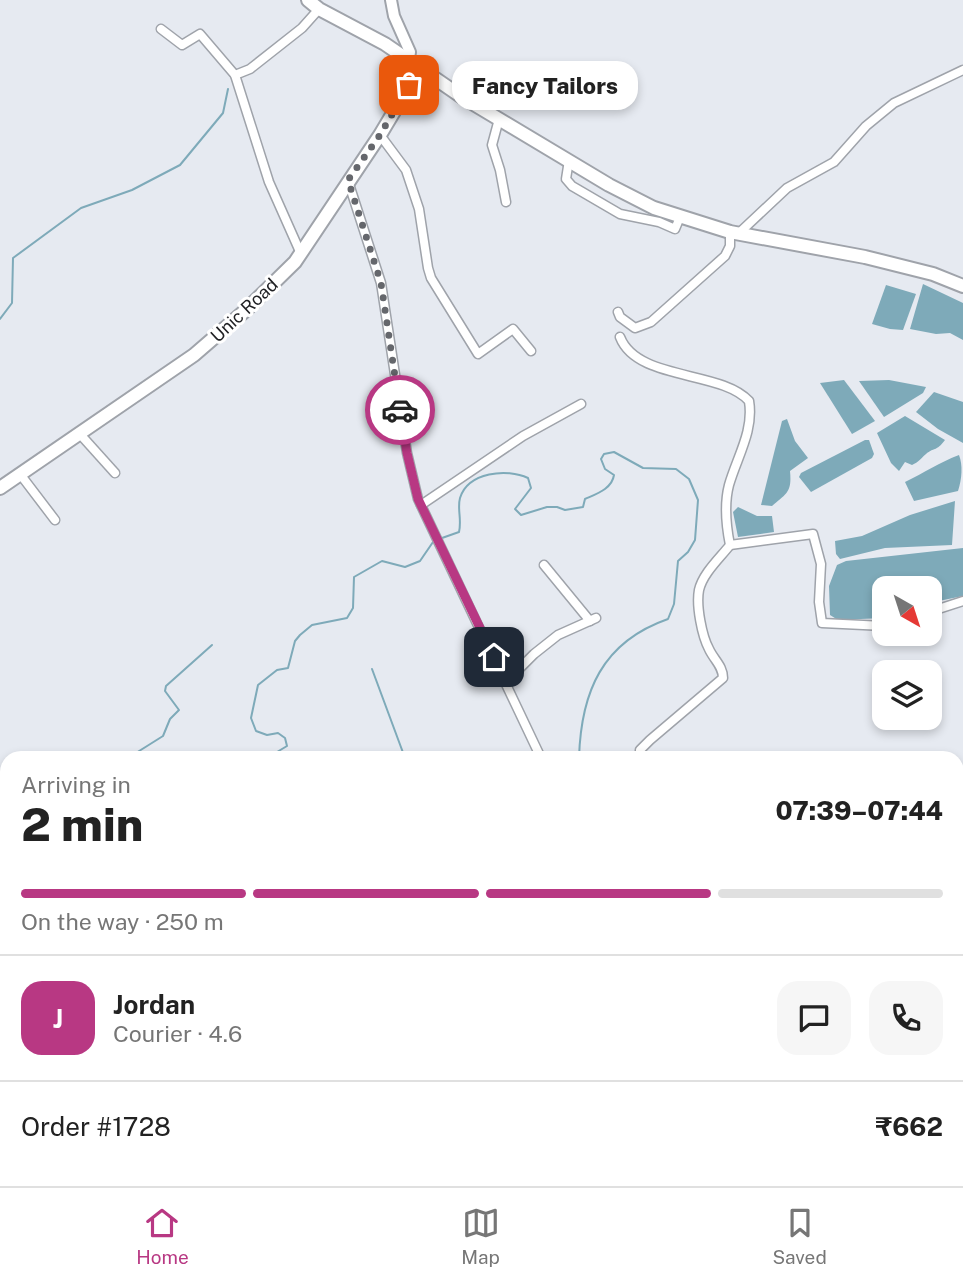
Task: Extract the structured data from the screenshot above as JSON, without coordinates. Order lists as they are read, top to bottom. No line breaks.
{"streets":{"main road":["Unic Road"]},"places":["Fancy Tailors"],"north":"bottom right","page":{"bubble":"Fancy Tailors","heading":["2 min","Arriving in","07:39–07:44"],"panel":["Jordan","Courier · 4.6","Order #1728","₹662"],"bar":"On the way · 250 m","round":"J","tabs":["Home","Map","Saved"]}}
